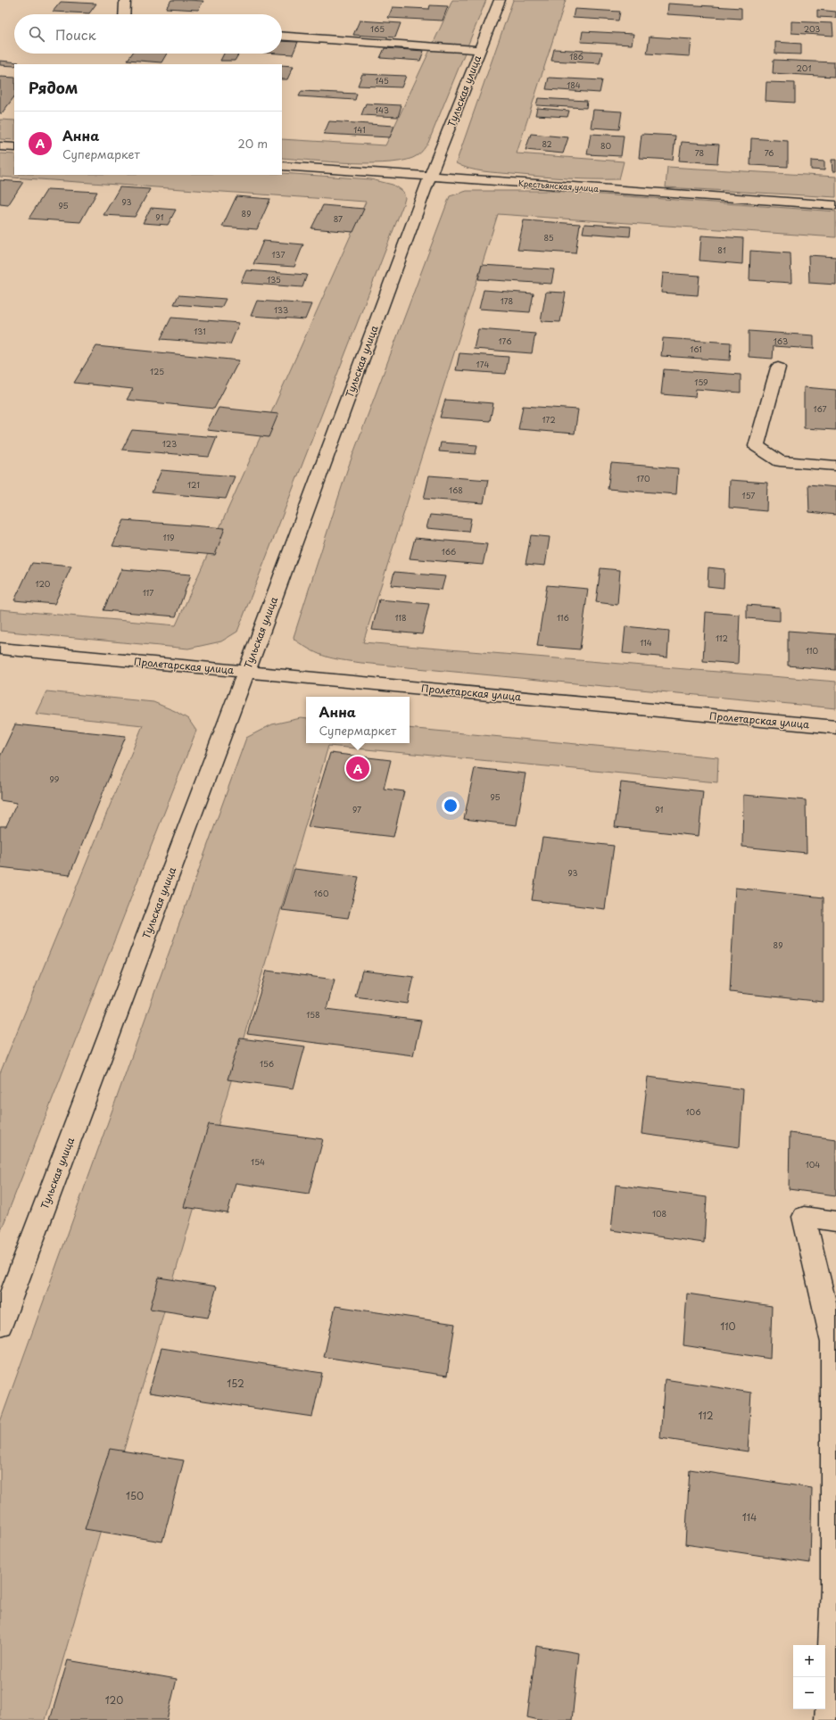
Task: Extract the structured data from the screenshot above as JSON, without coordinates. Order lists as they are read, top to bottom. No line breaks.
{"streets":{"street":["Тульская улица","Крестьянская улица","Пролетарская улица"]},"crossings":[["Тульская улица","Крестьянская улица"],["Тульская улица","Пролетарская улица"]],"house_numbers":["165","203","186","201","145","184","143","141","82","80","78","76","93","95","89","91","87","85","81","137","135","178","133","131","176","163","161","174","125","159","167","172","123","170","121","168","157","119","166","120","117","118","116","112","114","110","99","95","97","91","93","160","89","158","156","106","154","104","108","110","152","112","150","114","120"],"page":{"search":"Поиск","heading":"Рядом","list":[{"mark":"A","name":"Анна","note":"Супермаркет","value":"20 m"}],"popup":["Анна","Супермаркет"],"pins":"A","map_buttons":["+","−"]}}
